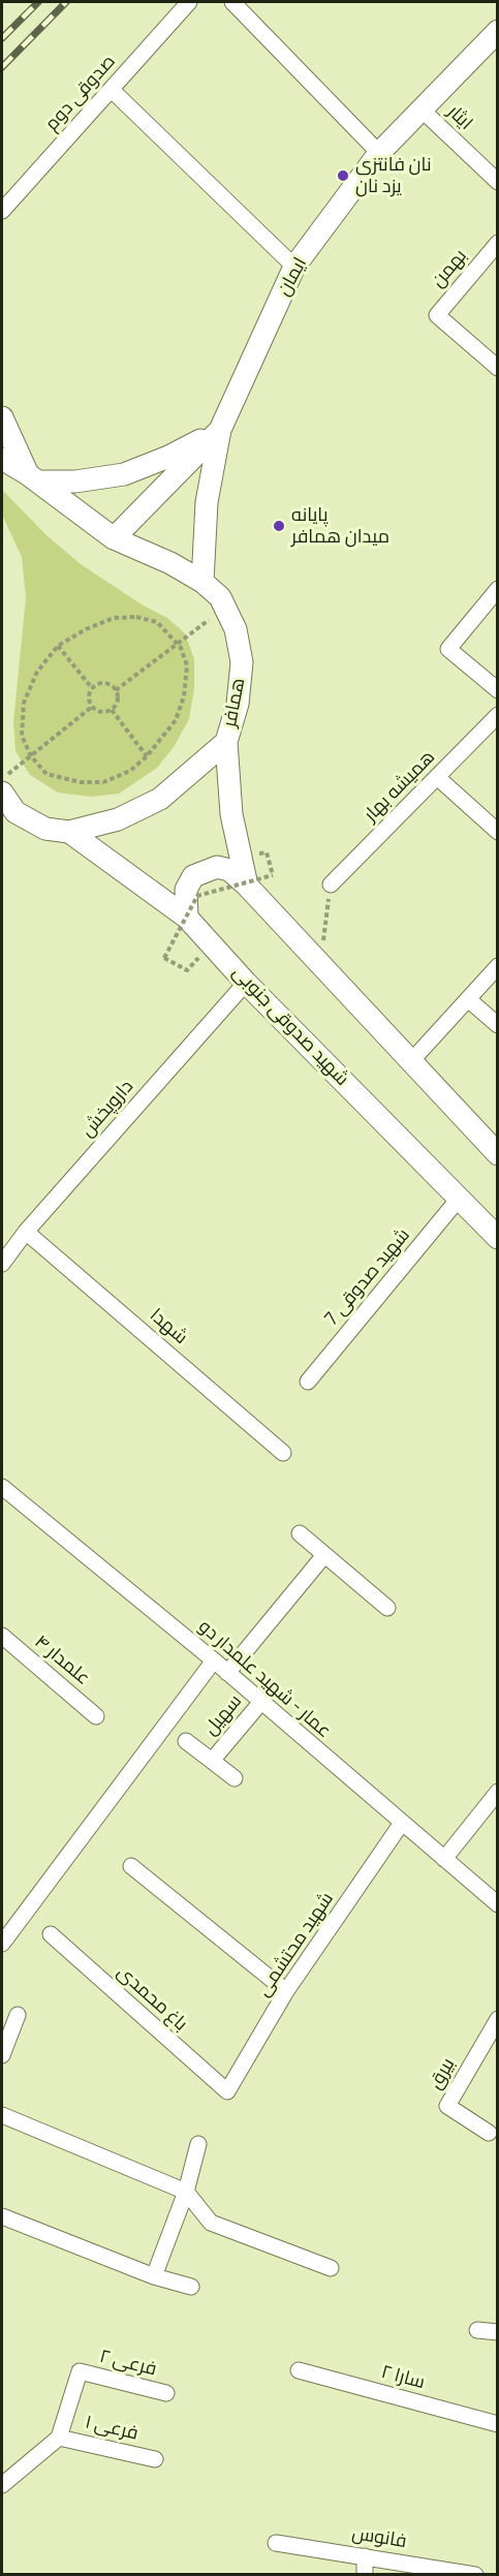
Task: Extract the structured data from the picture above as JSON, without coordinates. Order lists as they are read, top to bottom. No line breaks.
{"streets":{"main road":["ایمان","همافر","شهید صدوقی جنوبی"],"street":["صدوقی دوم","ایثار","بهمن","همیشه بهار","داروپخش","شهید صدوقی 7","شهدا","علمدار ۴","عمار - شهید علمدار دو","سهیل","شهید محتشمی","باغ محمدی","بیرق","فرعی ۲","سارا ۲","فرعی ۱","فانوس"]},"crossings":[["ایثار","ایمان"],["ایمان","همافر"],["همافر","شهید صدوقی جنوبی"],["شهید صدوقی جنوبی","داروپخش"],["شهید صدوقی جنوبی","شهید صدوقی 7"],["داروپخش","شهدا"],["عمار - شهید علمدار دو","سهیل"],["عمار - شهید علمدار دو","شهید محتشمی"],["شهید محتشمی","باغ محمدی"],["فرعی ۲","فرعی ۱"]],"places":["نان فانتزی یزد نان","پایانه میدان همافر"]}
